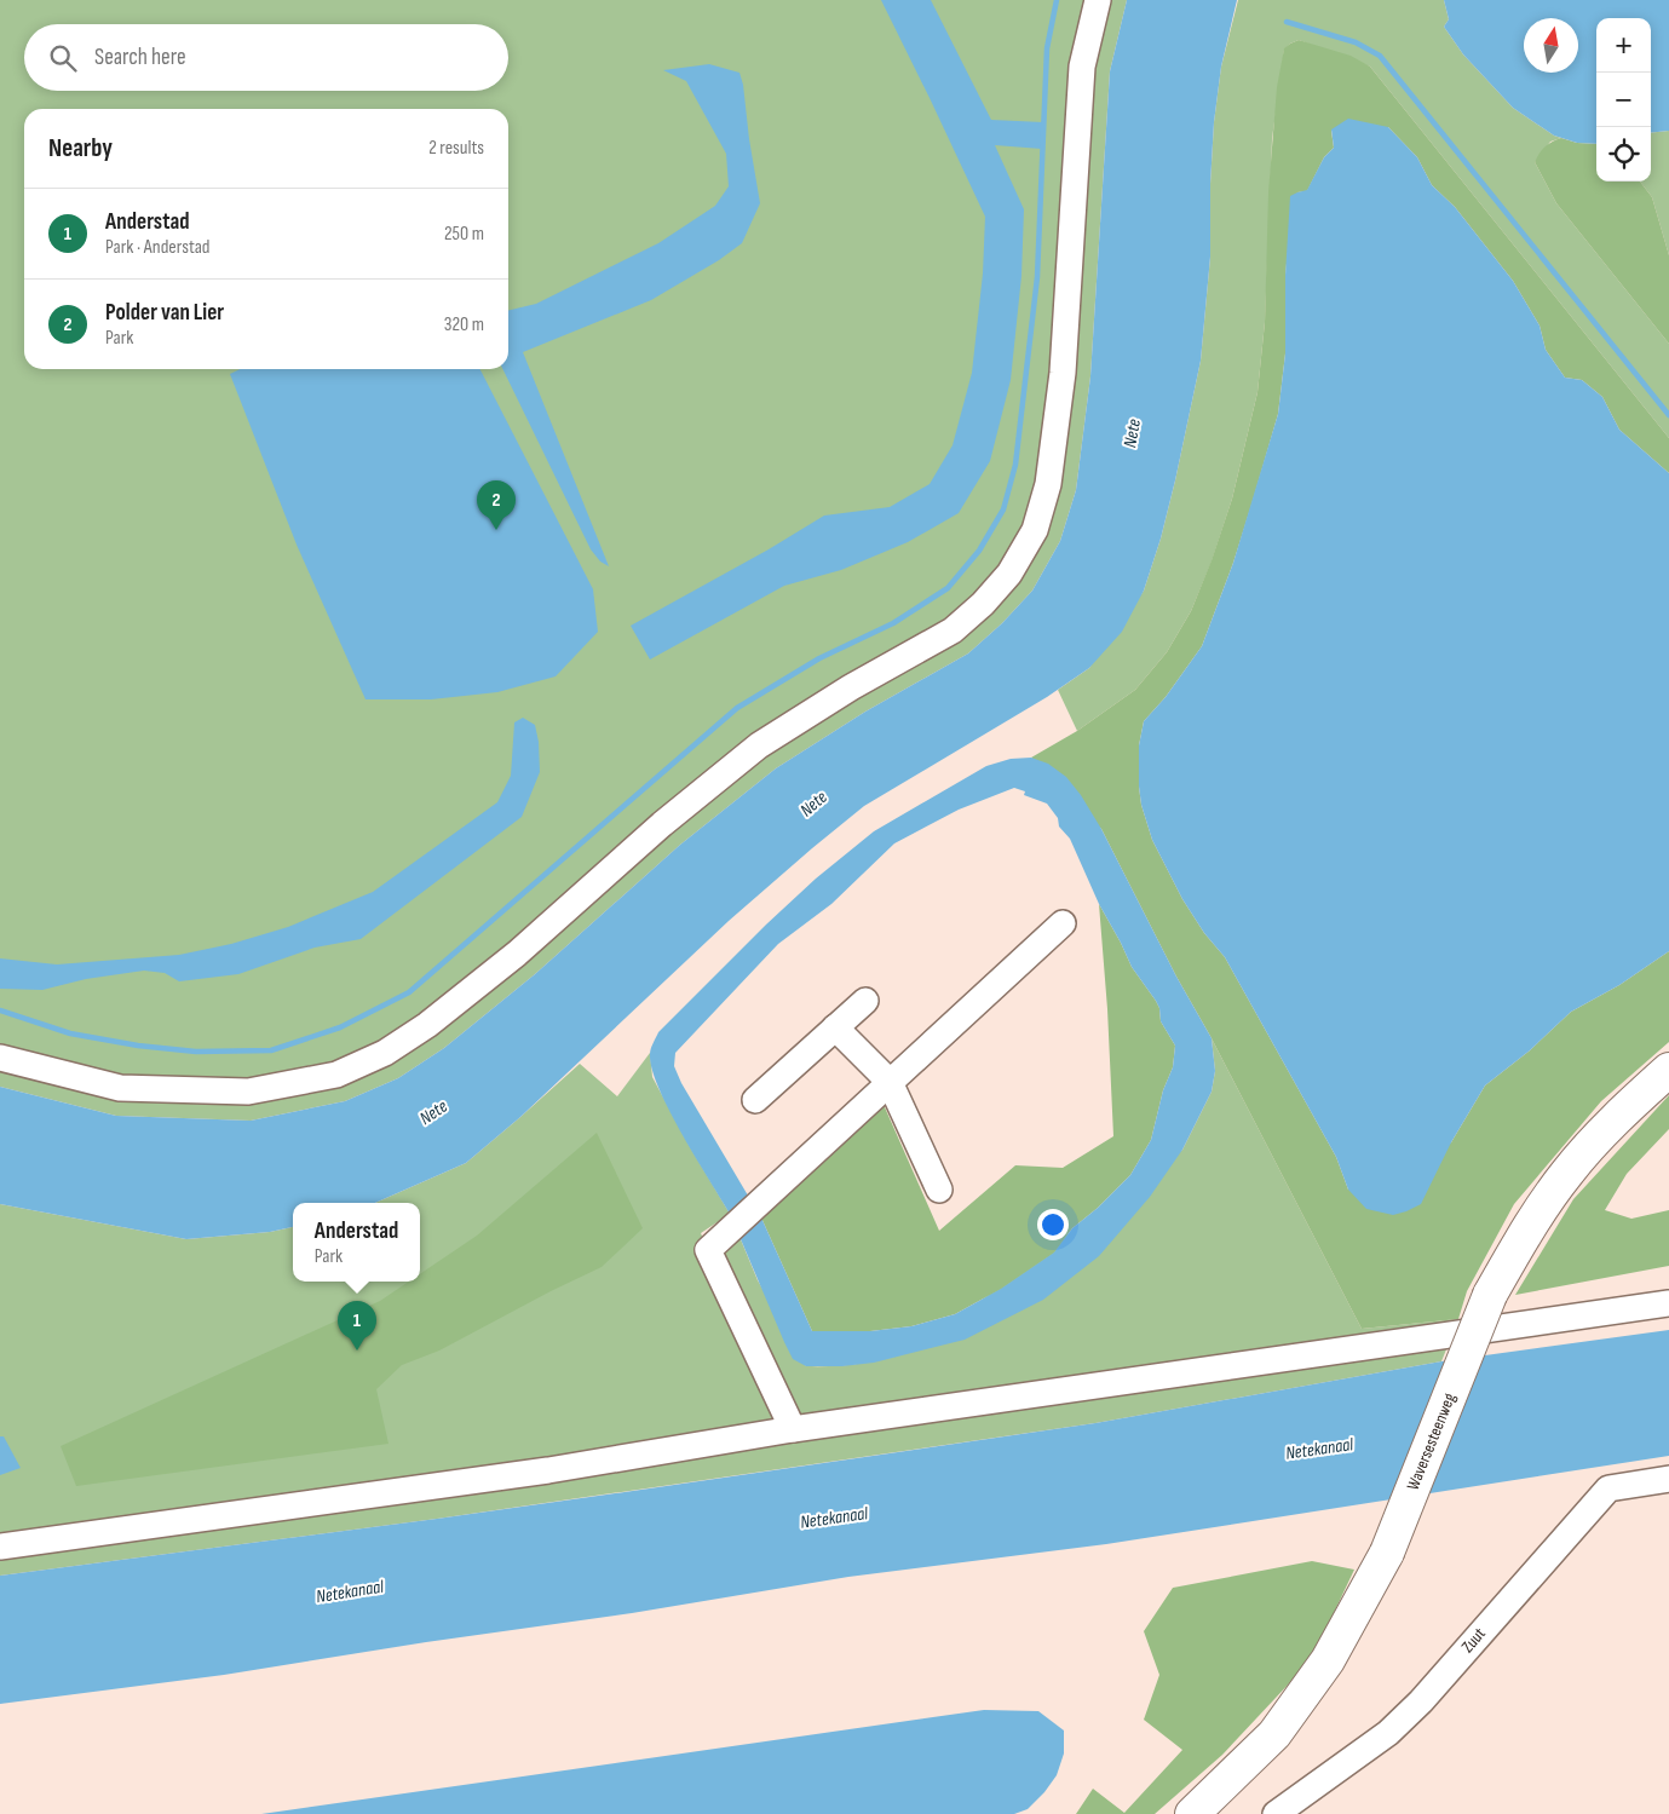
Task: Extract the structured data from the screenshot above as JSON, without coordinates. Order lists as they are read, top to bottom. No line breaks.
{"streets":{"main road":["Waversesteenweg"],"street":["Zuut"]},"water":["Nete","Netekanaal"],"north":"top","page":{"map_buttons":["+","−"],"search":"Search here","heading":["Nearby","2 results"],"list":[{"mark":"1","name":"Anderstad","note":"Park · Anderstad","value":"250 m"},{"mark":"2","name":"Polder van Lier","note":"Park","value":"320 m"}],"pins":["2","1"],"popup":["Anderstad","Park"]}}
